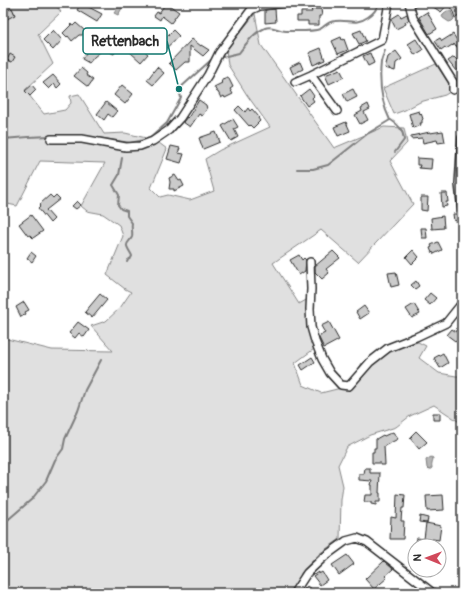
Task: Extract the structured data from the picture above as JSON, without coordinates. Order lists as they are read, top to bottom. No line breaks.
{"places":["Rettenbach"],"north":"left"}
